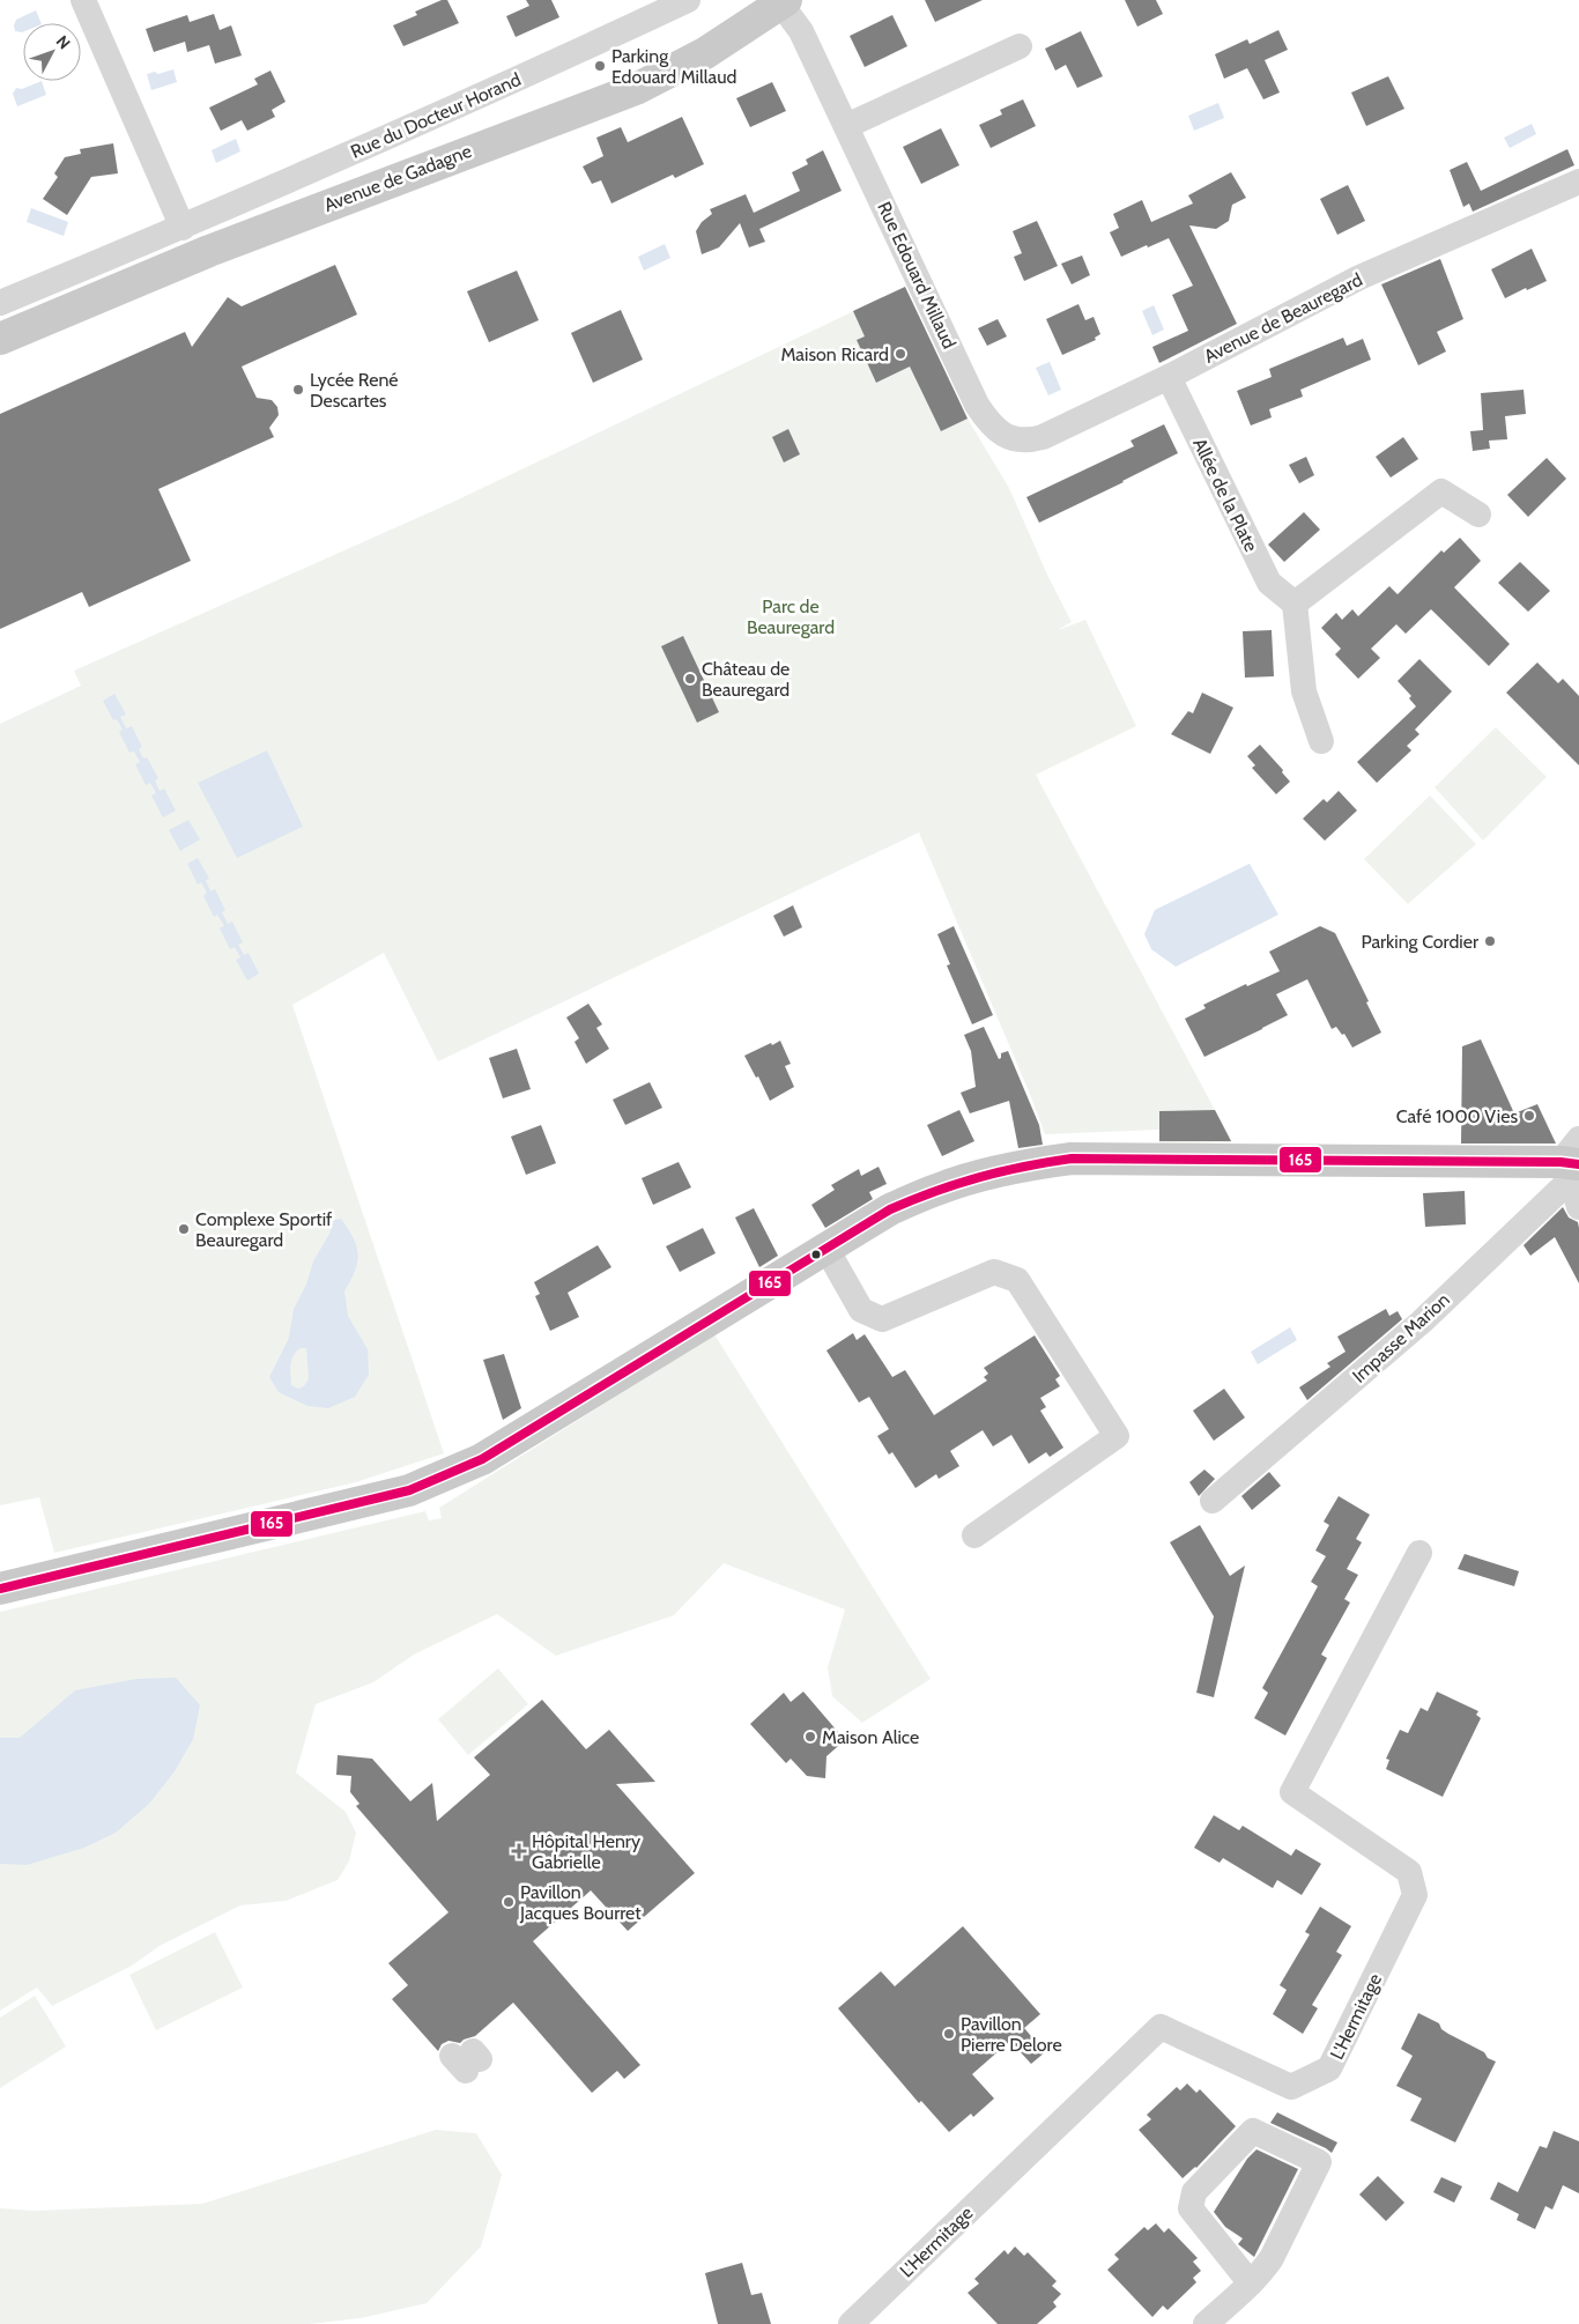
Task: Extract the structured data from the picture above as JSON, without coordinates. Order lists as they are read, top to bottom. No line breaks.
{"streets":{"main road":["Avenue de Gadagne"],"street":["Rue du Docteur Horand","Rue Edouard Millaud","Avenue de Beauregard","Allée de la Plate","Impasse Marion","L'Hermitage"]},"crossings":[["Avenue de Gadagne","Rue Edouard Millaud"],["Rue Edouard Millaud","Avenue de Beauregard"],["Avenue de Beauregard","Allée de la Plate"]],"parks":["Parc de Beauregard"],"places":{"other":["Parking Edouard Millaud","Maison Ricard","Lycée René Descartes","Château de Beauregard","Parking Cordier","Café 1000 Vies","Complexe Sportif Beauregard","Maison Alice","Pavillon Jacques Bourret","Pavillon Pierre Delore"],"health":["Hôpital Henry Gabrielle"]},"lines":["transit line 165"],"north":"top right"}
